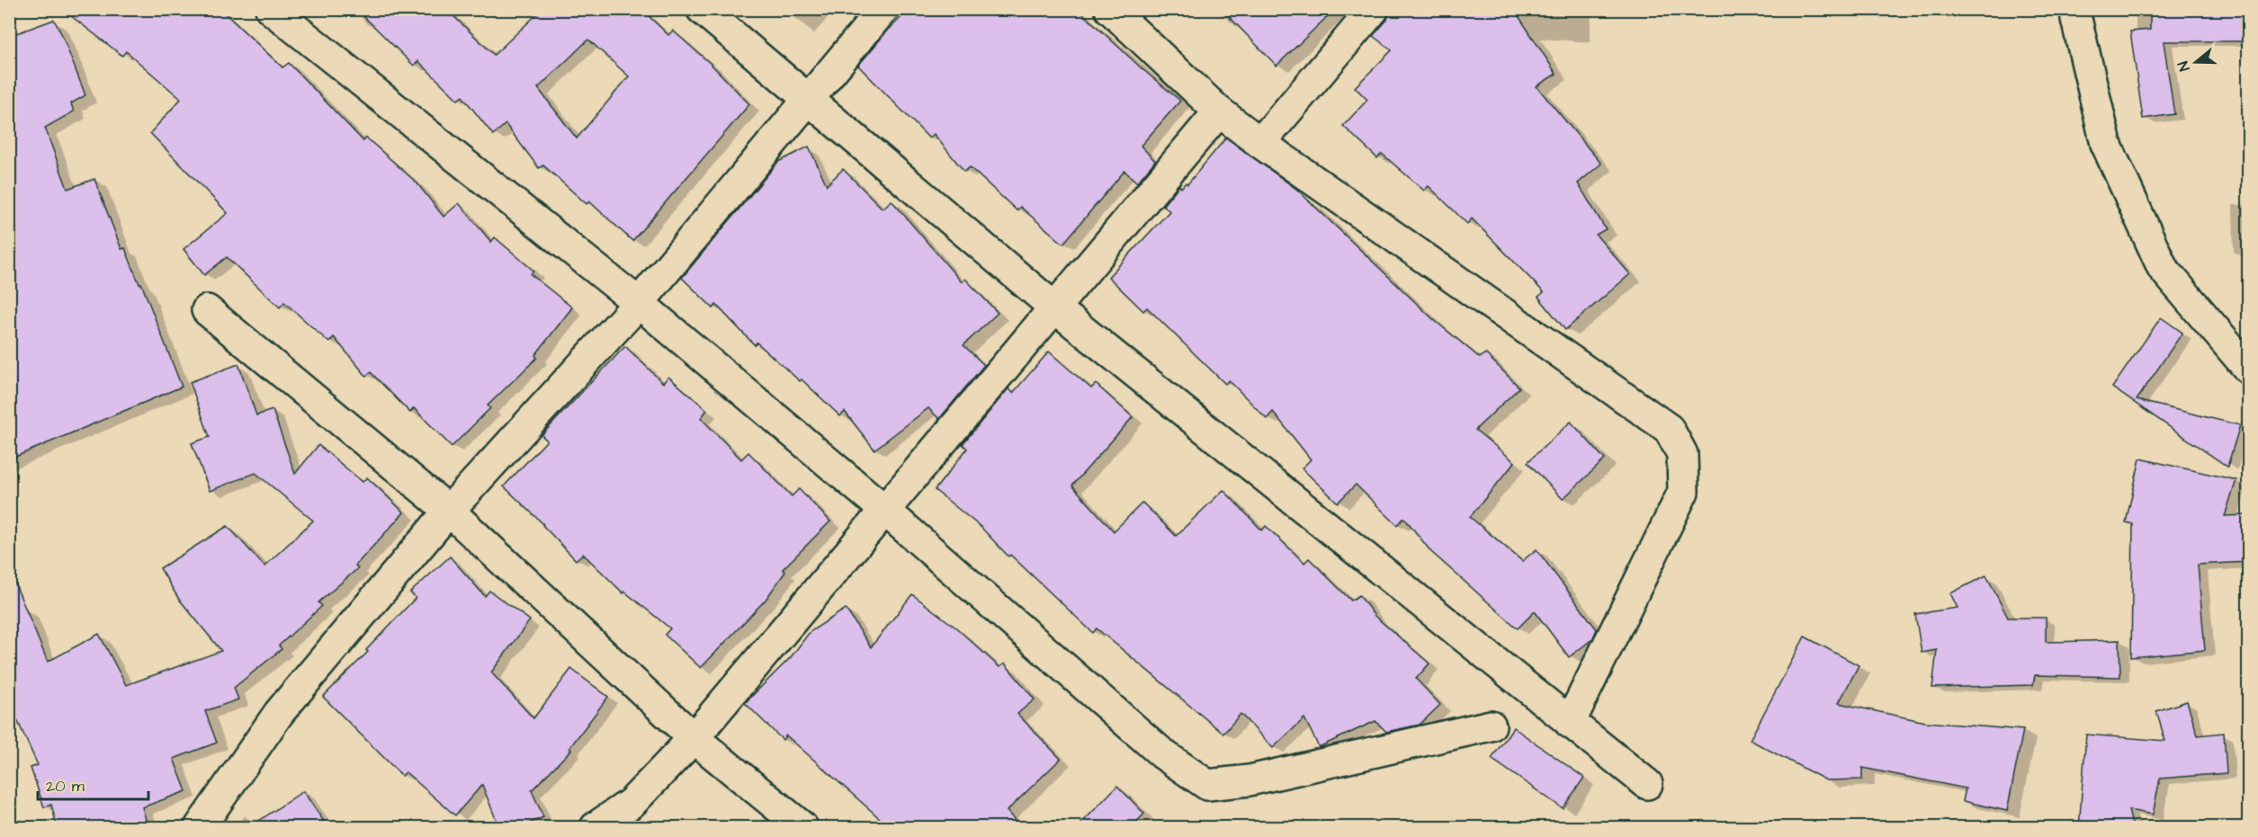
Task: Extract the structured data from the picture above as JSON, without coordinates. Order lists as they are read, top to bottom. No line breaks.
{"scale_bar":"20 m","north":"left"}
